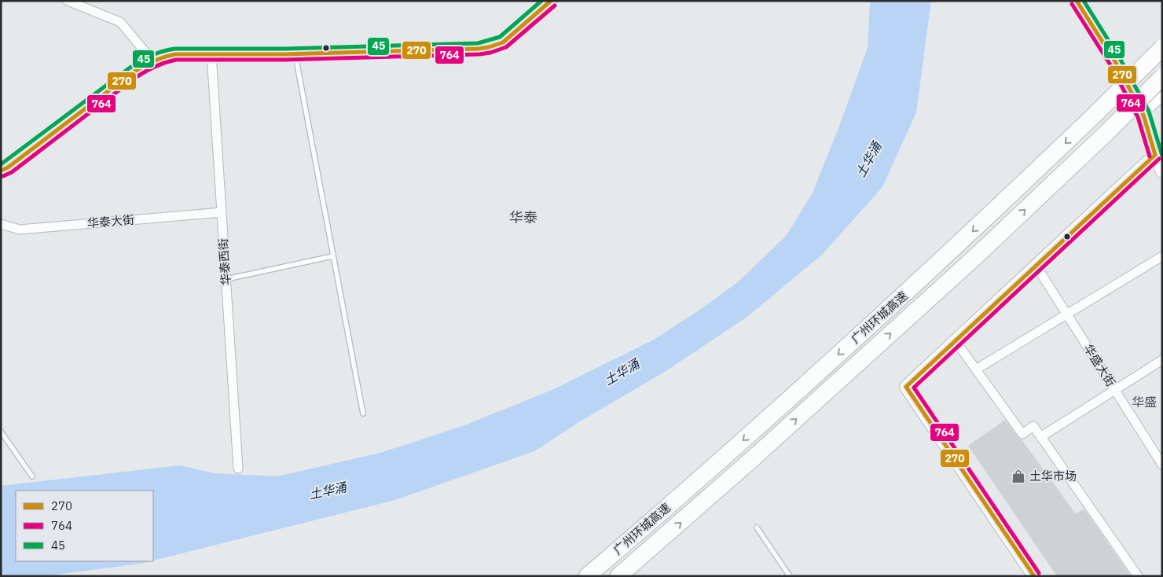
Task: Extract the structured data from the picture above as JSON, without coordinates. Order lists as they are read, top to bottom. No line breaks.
{"streets":{"highway":["广州环城高速"],"street":["华泰大街","华泰西街","华盛大街"]},"crossings":[["华泰大街","华泰西街"]],"districts":["华泰","华盛"],"water":["土华涌"],"places":{"shop":["土华市场"]},"lines":["transit line 270","transit line 45","transit line 764"],"legend":["270","764","45"]}
